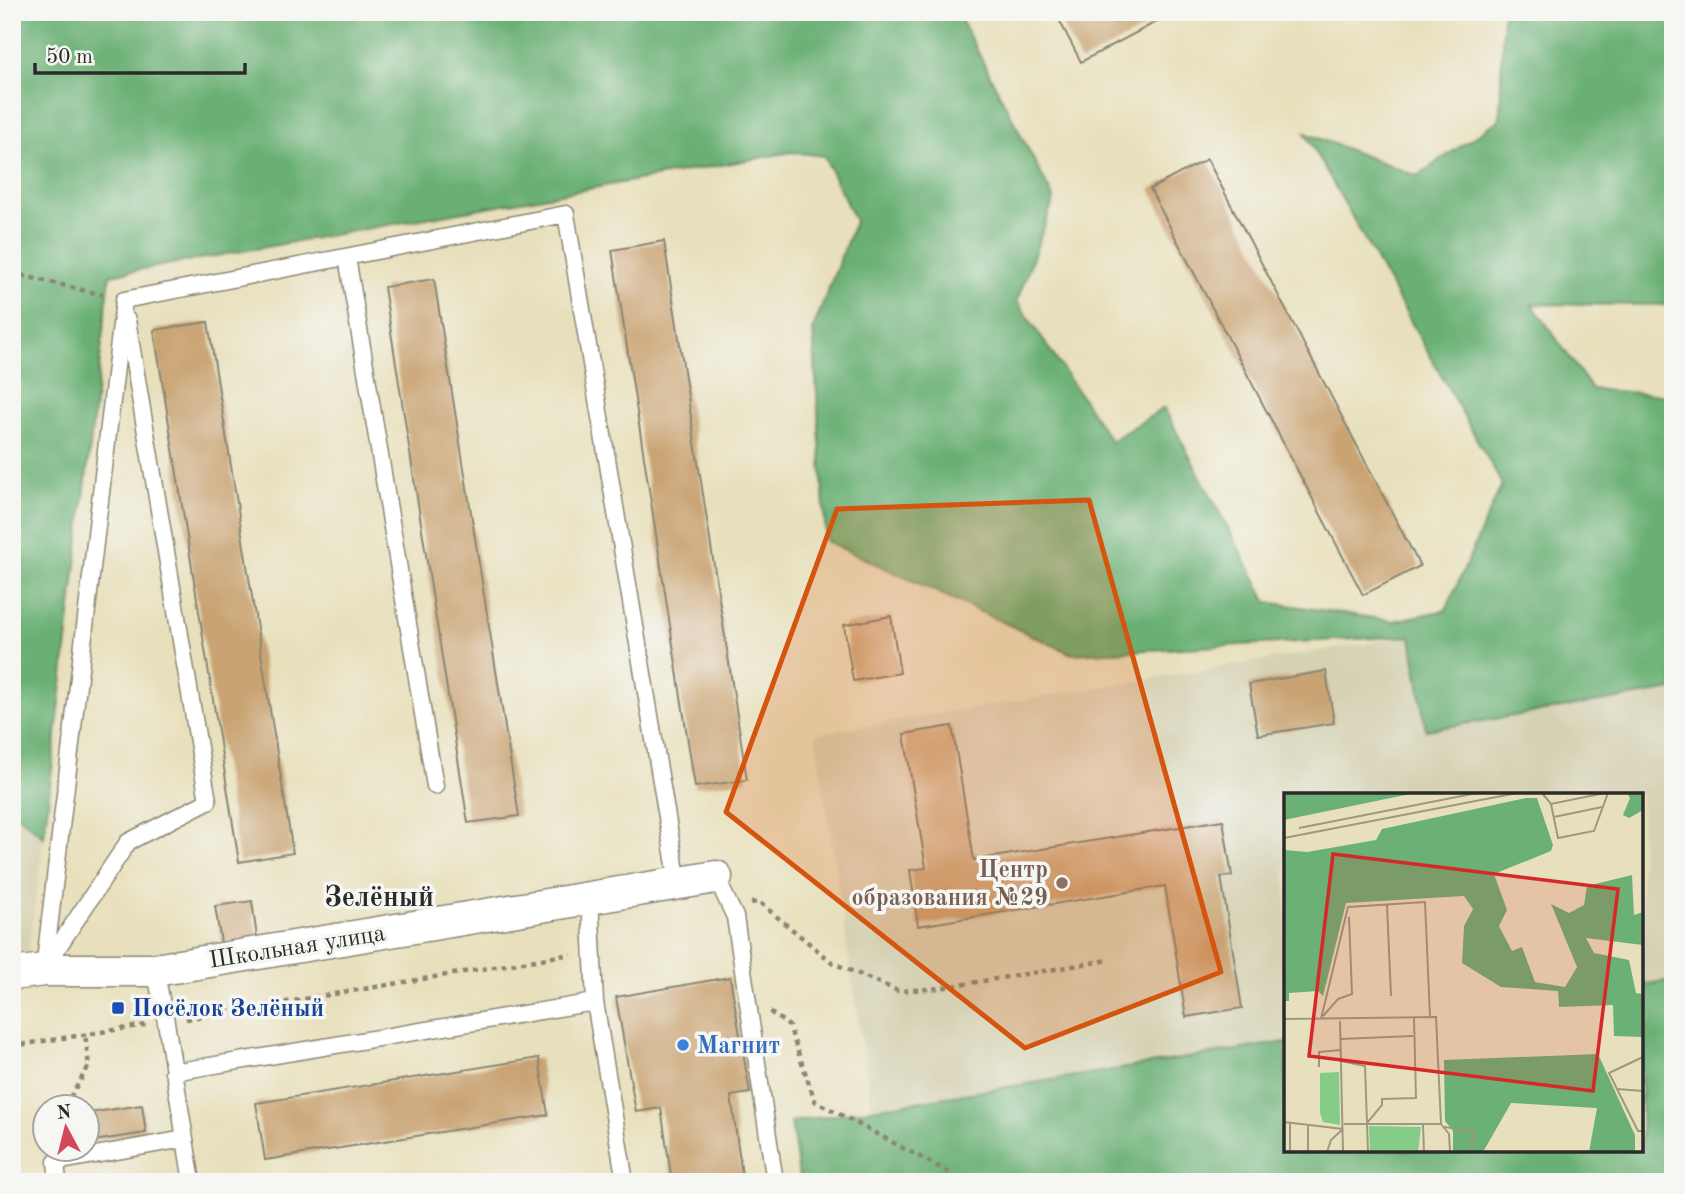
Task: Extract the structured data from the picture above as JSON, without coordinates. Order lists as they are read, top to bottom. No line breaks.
{"streets":{"street":["Школьная улица"]},"districts":["Зелёный"],"places":{"other":["Центр образования №29","Магнит"],"transit":["Посёлок Зелёный"]},"scale_bar":"50 m","north":"top"}
